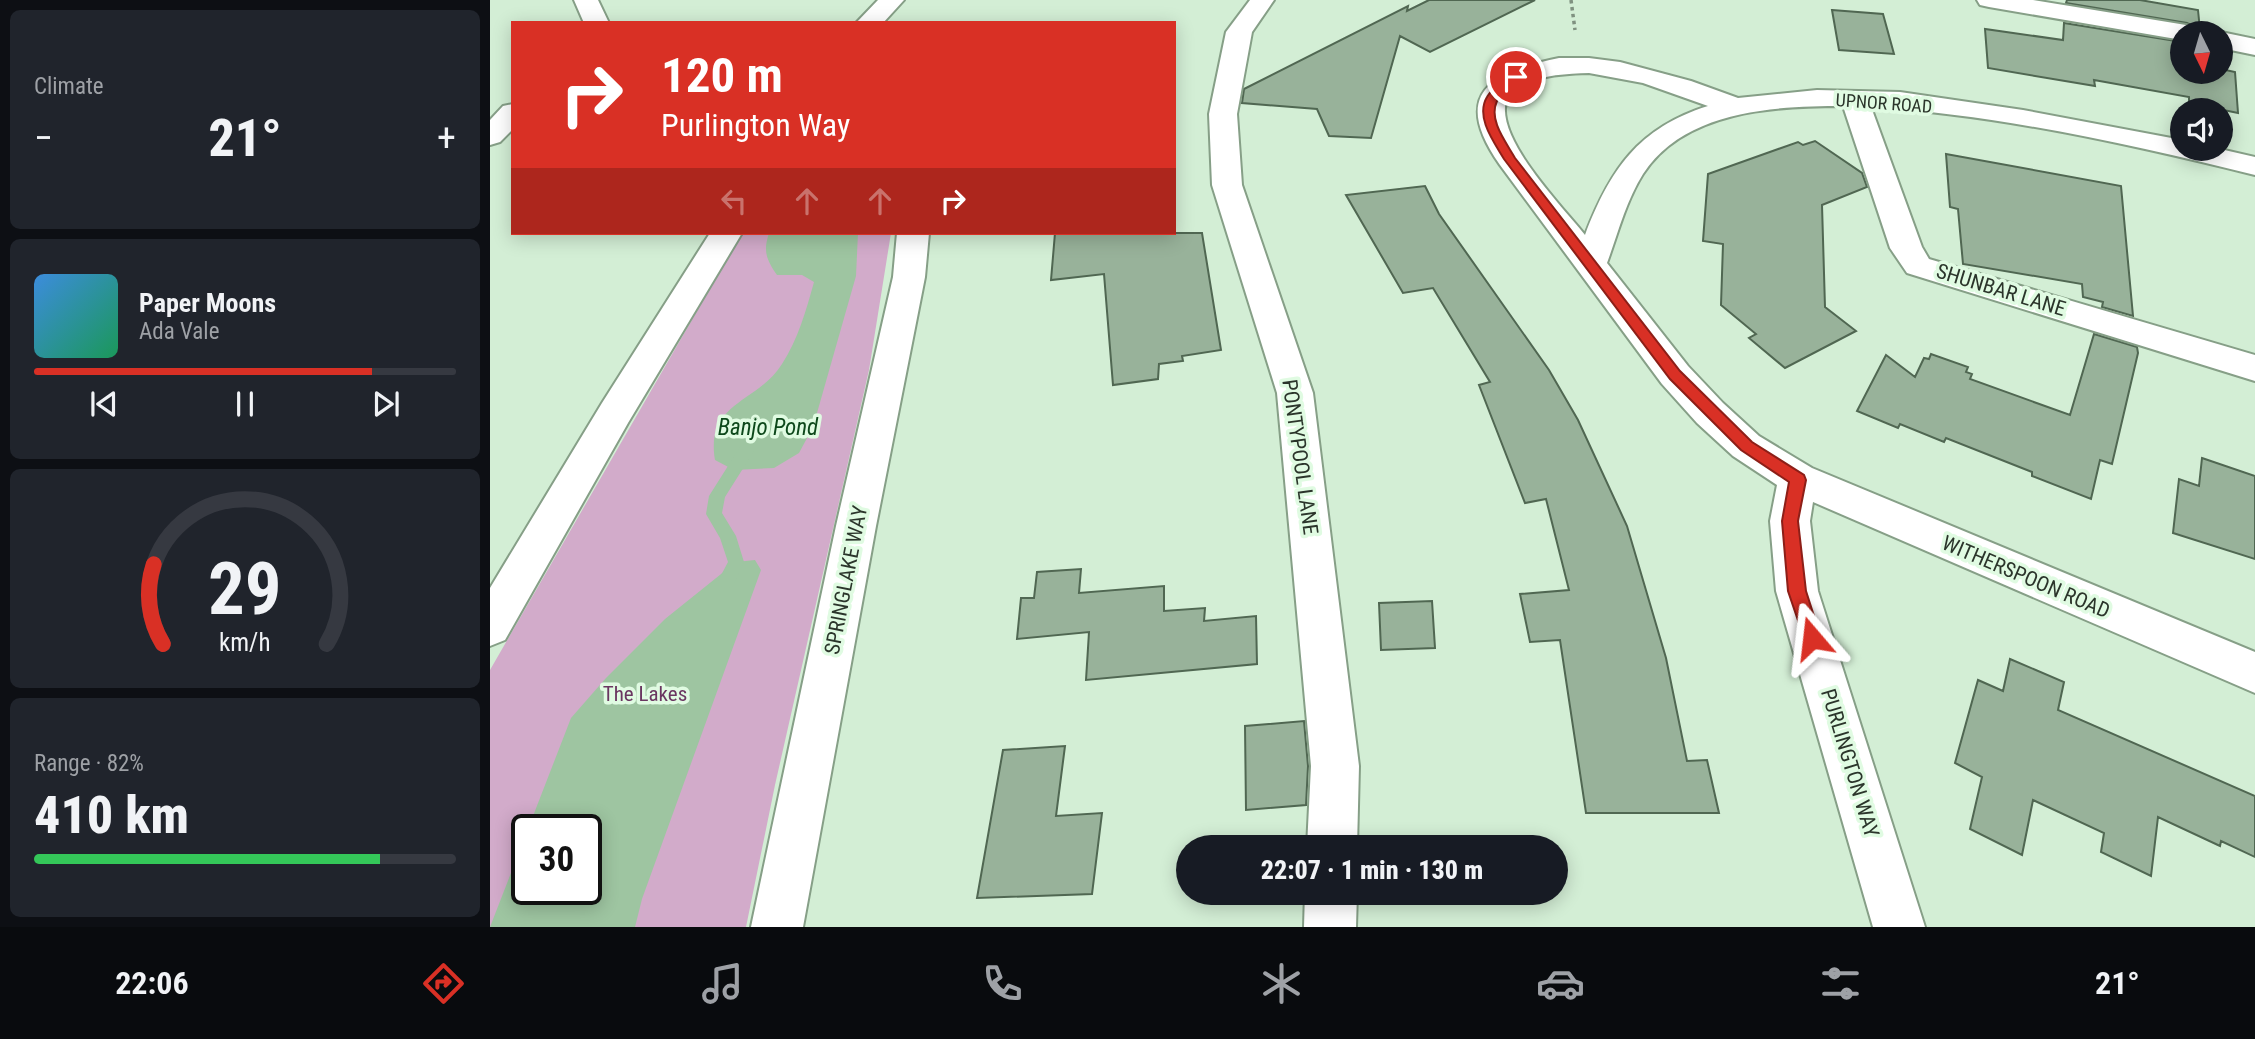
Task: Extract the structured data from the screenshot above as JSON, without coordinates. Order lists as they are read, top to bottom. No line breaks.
{"streets":{"street":["UPNOR ROAD","SHUNBAR LANE","PONTYPOOL LANE","WITHERSPOON ROAD","SPRINGLAKE WAY","PURLINGTON WAY"]},"crossings":[["UPNOR ROAD","SHUNBAR LANE"],["WITHERSPOON ROAD","PURLINGTON WAY"]],"water":["Banjo Pond"],"parks":["The Lakes"],"north":"bottom","page":{"tile":["Climate",["Range · 82%","410 km"]],"turn":["120 m","Purlington Way"],"heat":["−","21°","+"],"song":["Paper Moons","Ada Vale"],"limit":"30","trip":"22:07 · 1 min · 130 m","tabs":["22:06","21°"],"gauge":["29","km/h"]}}
